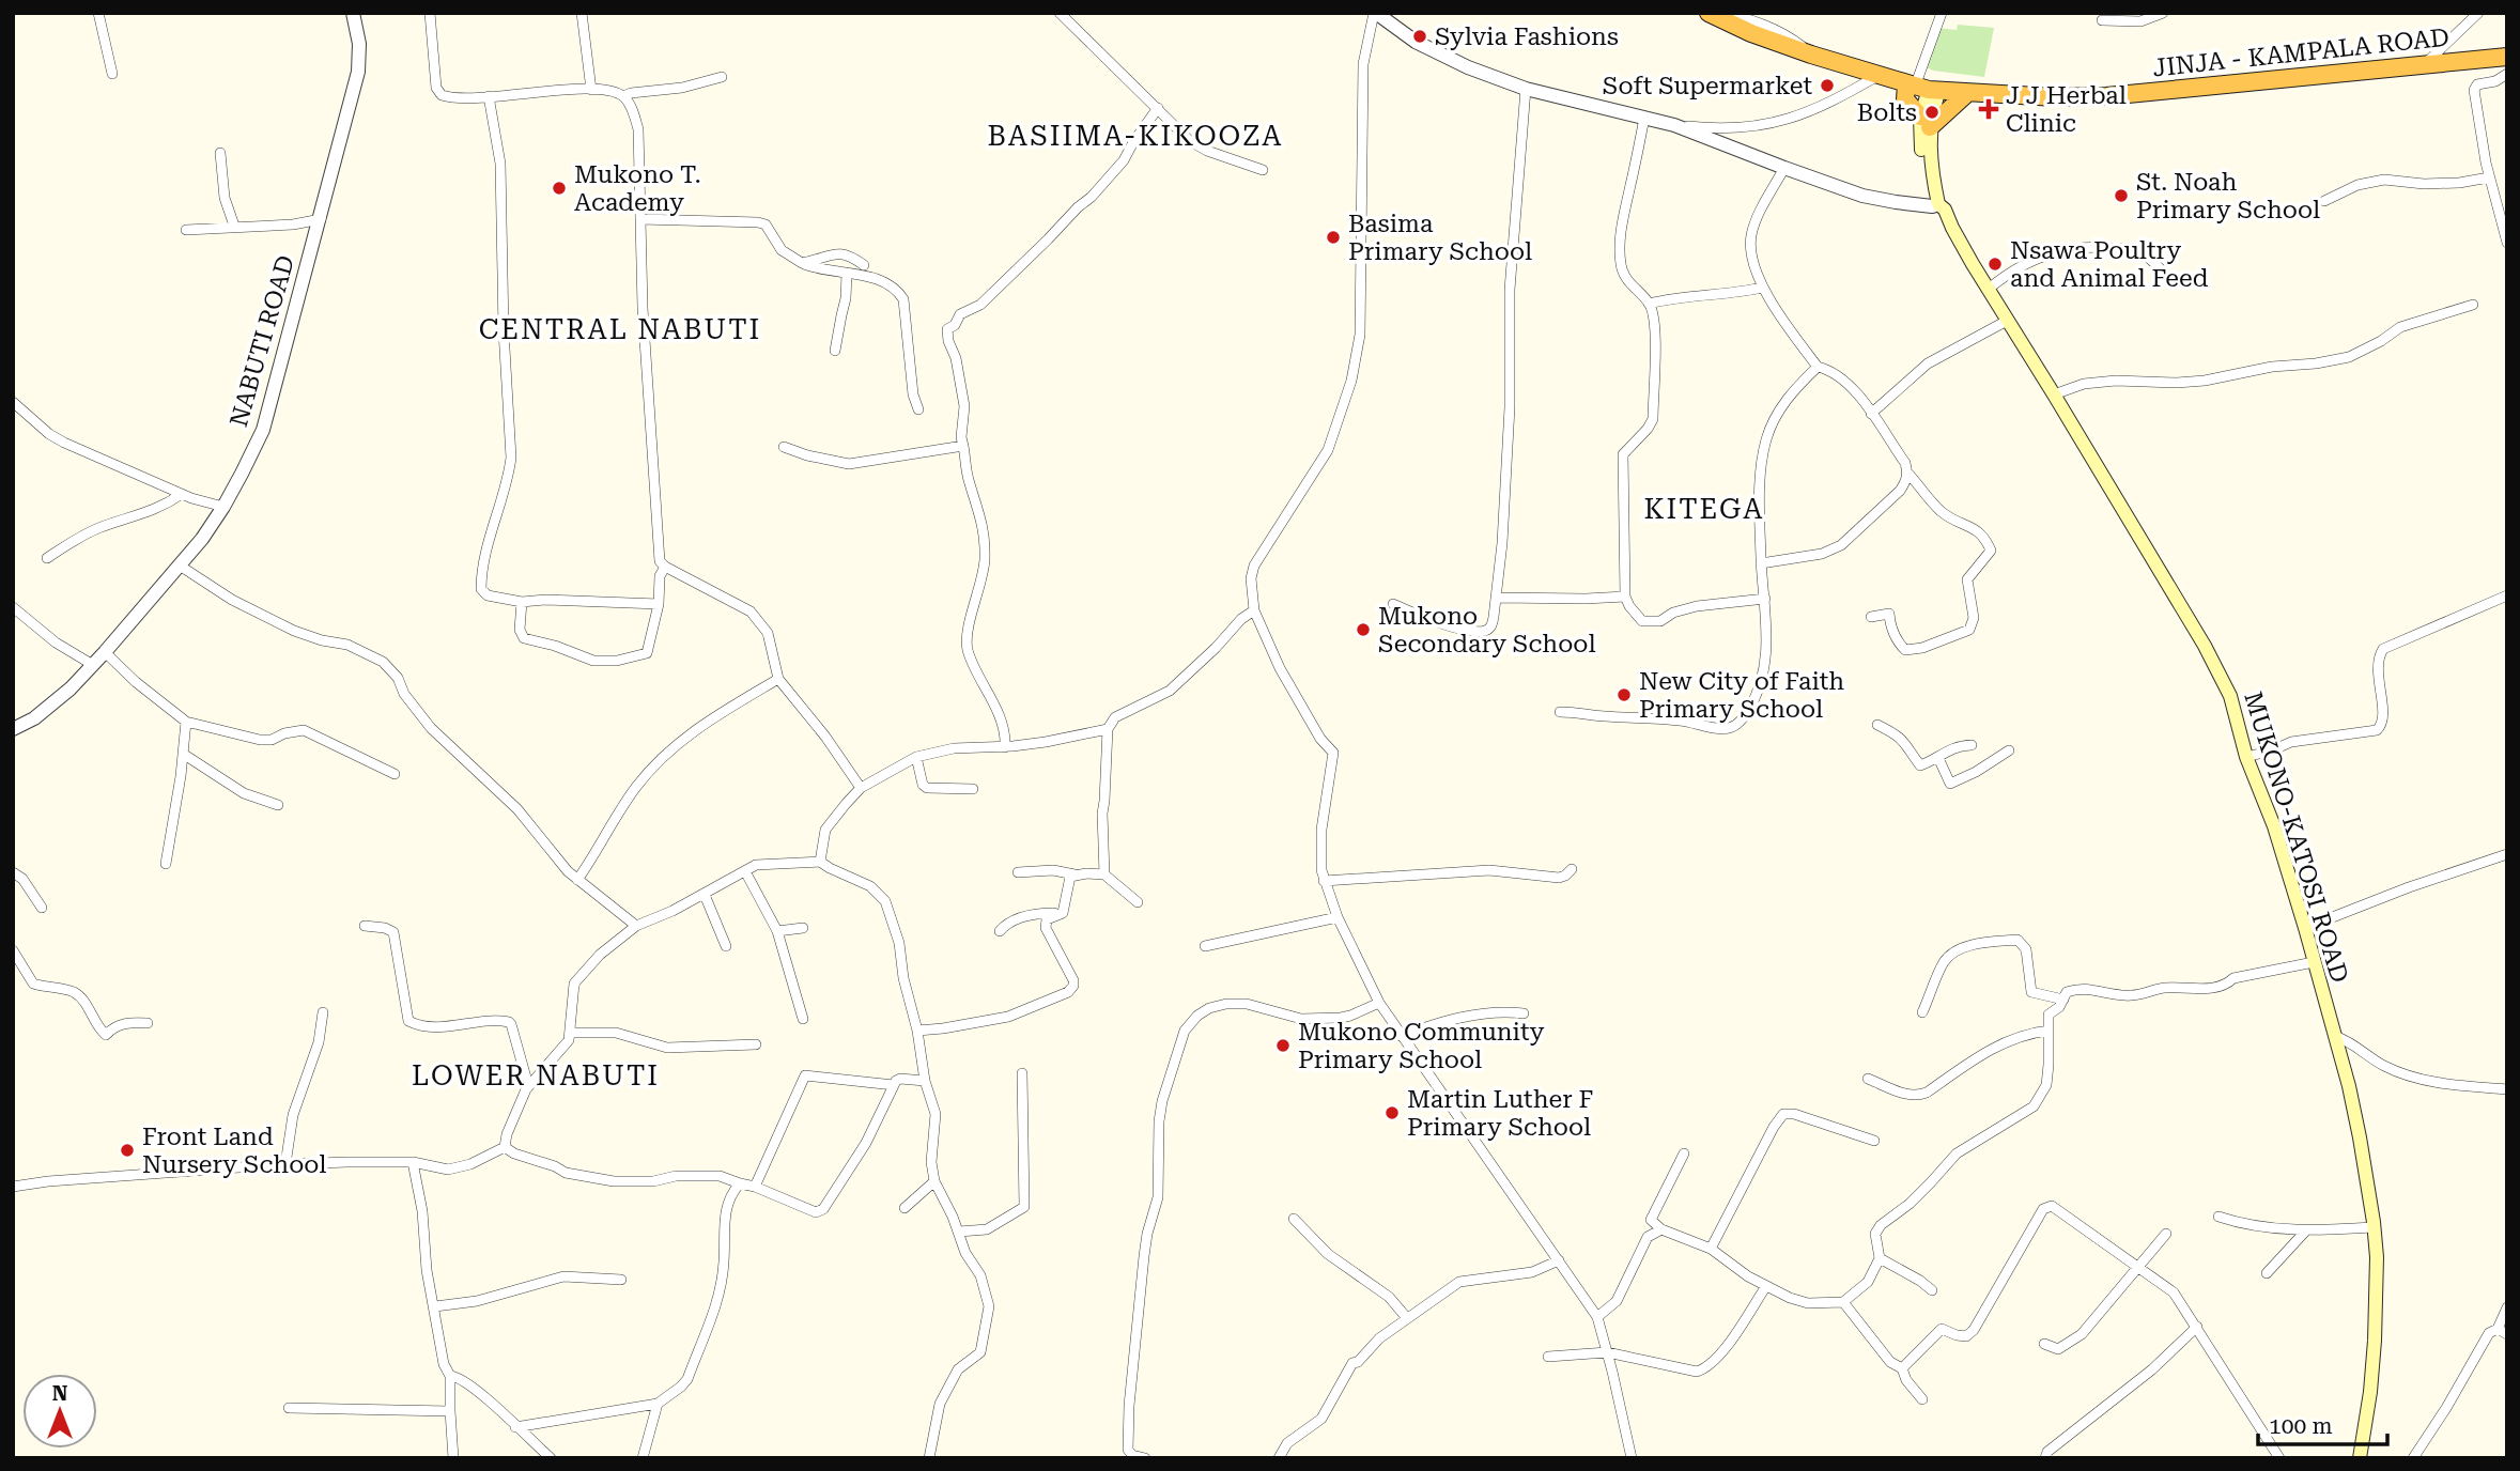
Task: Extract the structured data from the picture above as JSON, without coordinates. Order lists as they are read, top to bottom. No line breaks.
{"streets":{"highway":["JINJA - KAMPALA ROAD"],"main road":["MUKONO-KATOSI ROAD"],"street":["NABUTI ROAD"]},"crossings":[["JINJA - KAMPALA ROAD","MUKONO-KATOSI ROAD"]],"districts":["BASIIMA-KIKOOZA","CENTRAL NABUTI","KITEGA","LOWER NABUTI"],"places":{"other":["Sylvia Fashions","Soft Supermarket","Bolts","Mukono T. Academy","St. Noah Primary School","Basima Primary School","Nsawa Poultry and Animal Feed","Mukono Secondary School","New City of Faith Primary School","Mukono Community Primary School","Martin Luther F Primary School","Front Land Nursery School"],"health":["J J Herbal Clinic"]},"scale_bar":"100 m","north":"top"}
